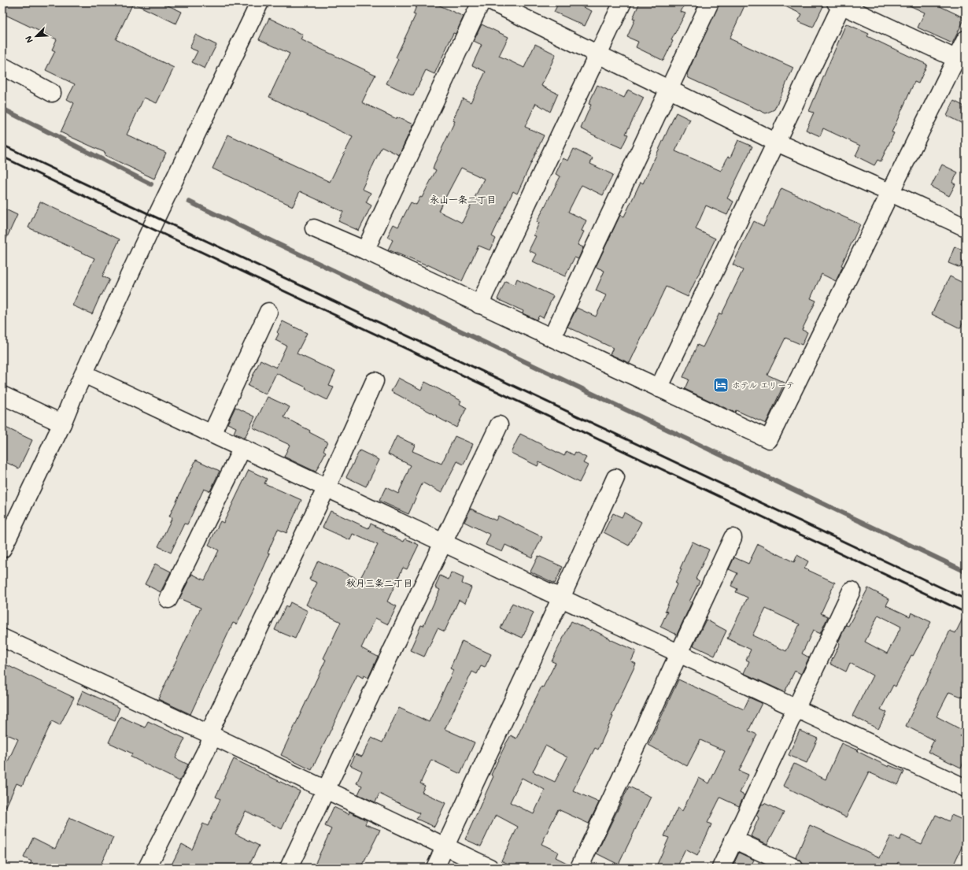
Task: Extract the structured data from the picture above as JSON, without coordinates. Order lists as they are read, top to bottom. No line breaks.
{"districts":["永山一条二丁目","秋月三条二丁目"],"places":{"hotel":["ホテル エリーテ"]},"north":"bottom left"}
